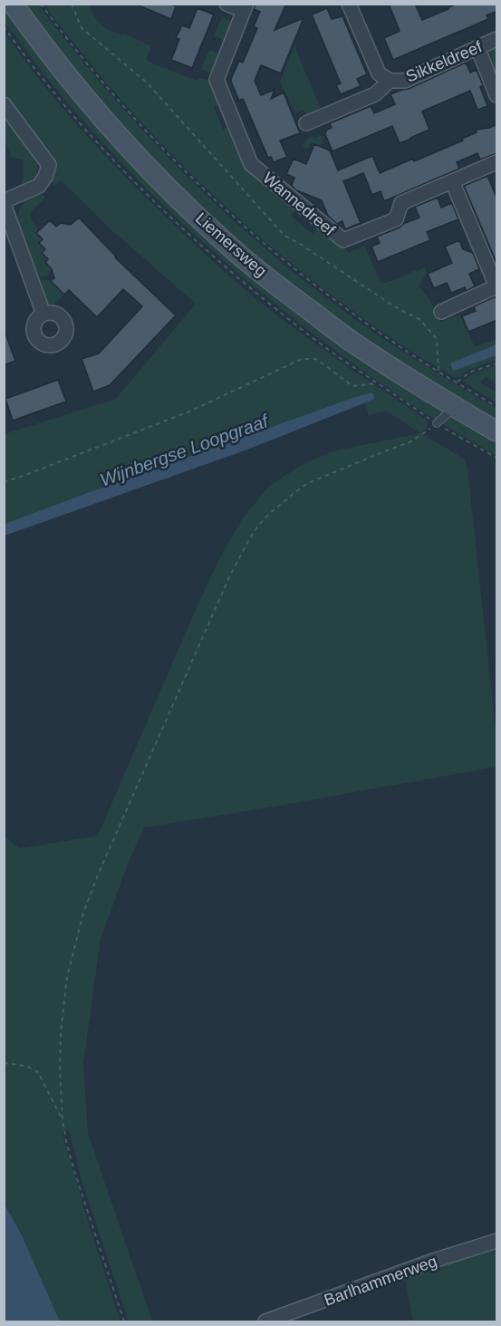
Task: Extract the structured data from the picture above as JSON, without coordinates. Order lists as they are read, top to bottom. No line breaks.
{"streets":{"main road":["Liemersweg"],"street":["Sikkeldreef","Wannedreef","Barlhammerweg"]},"water":["Wijnbergse Loopgraaf"]}
